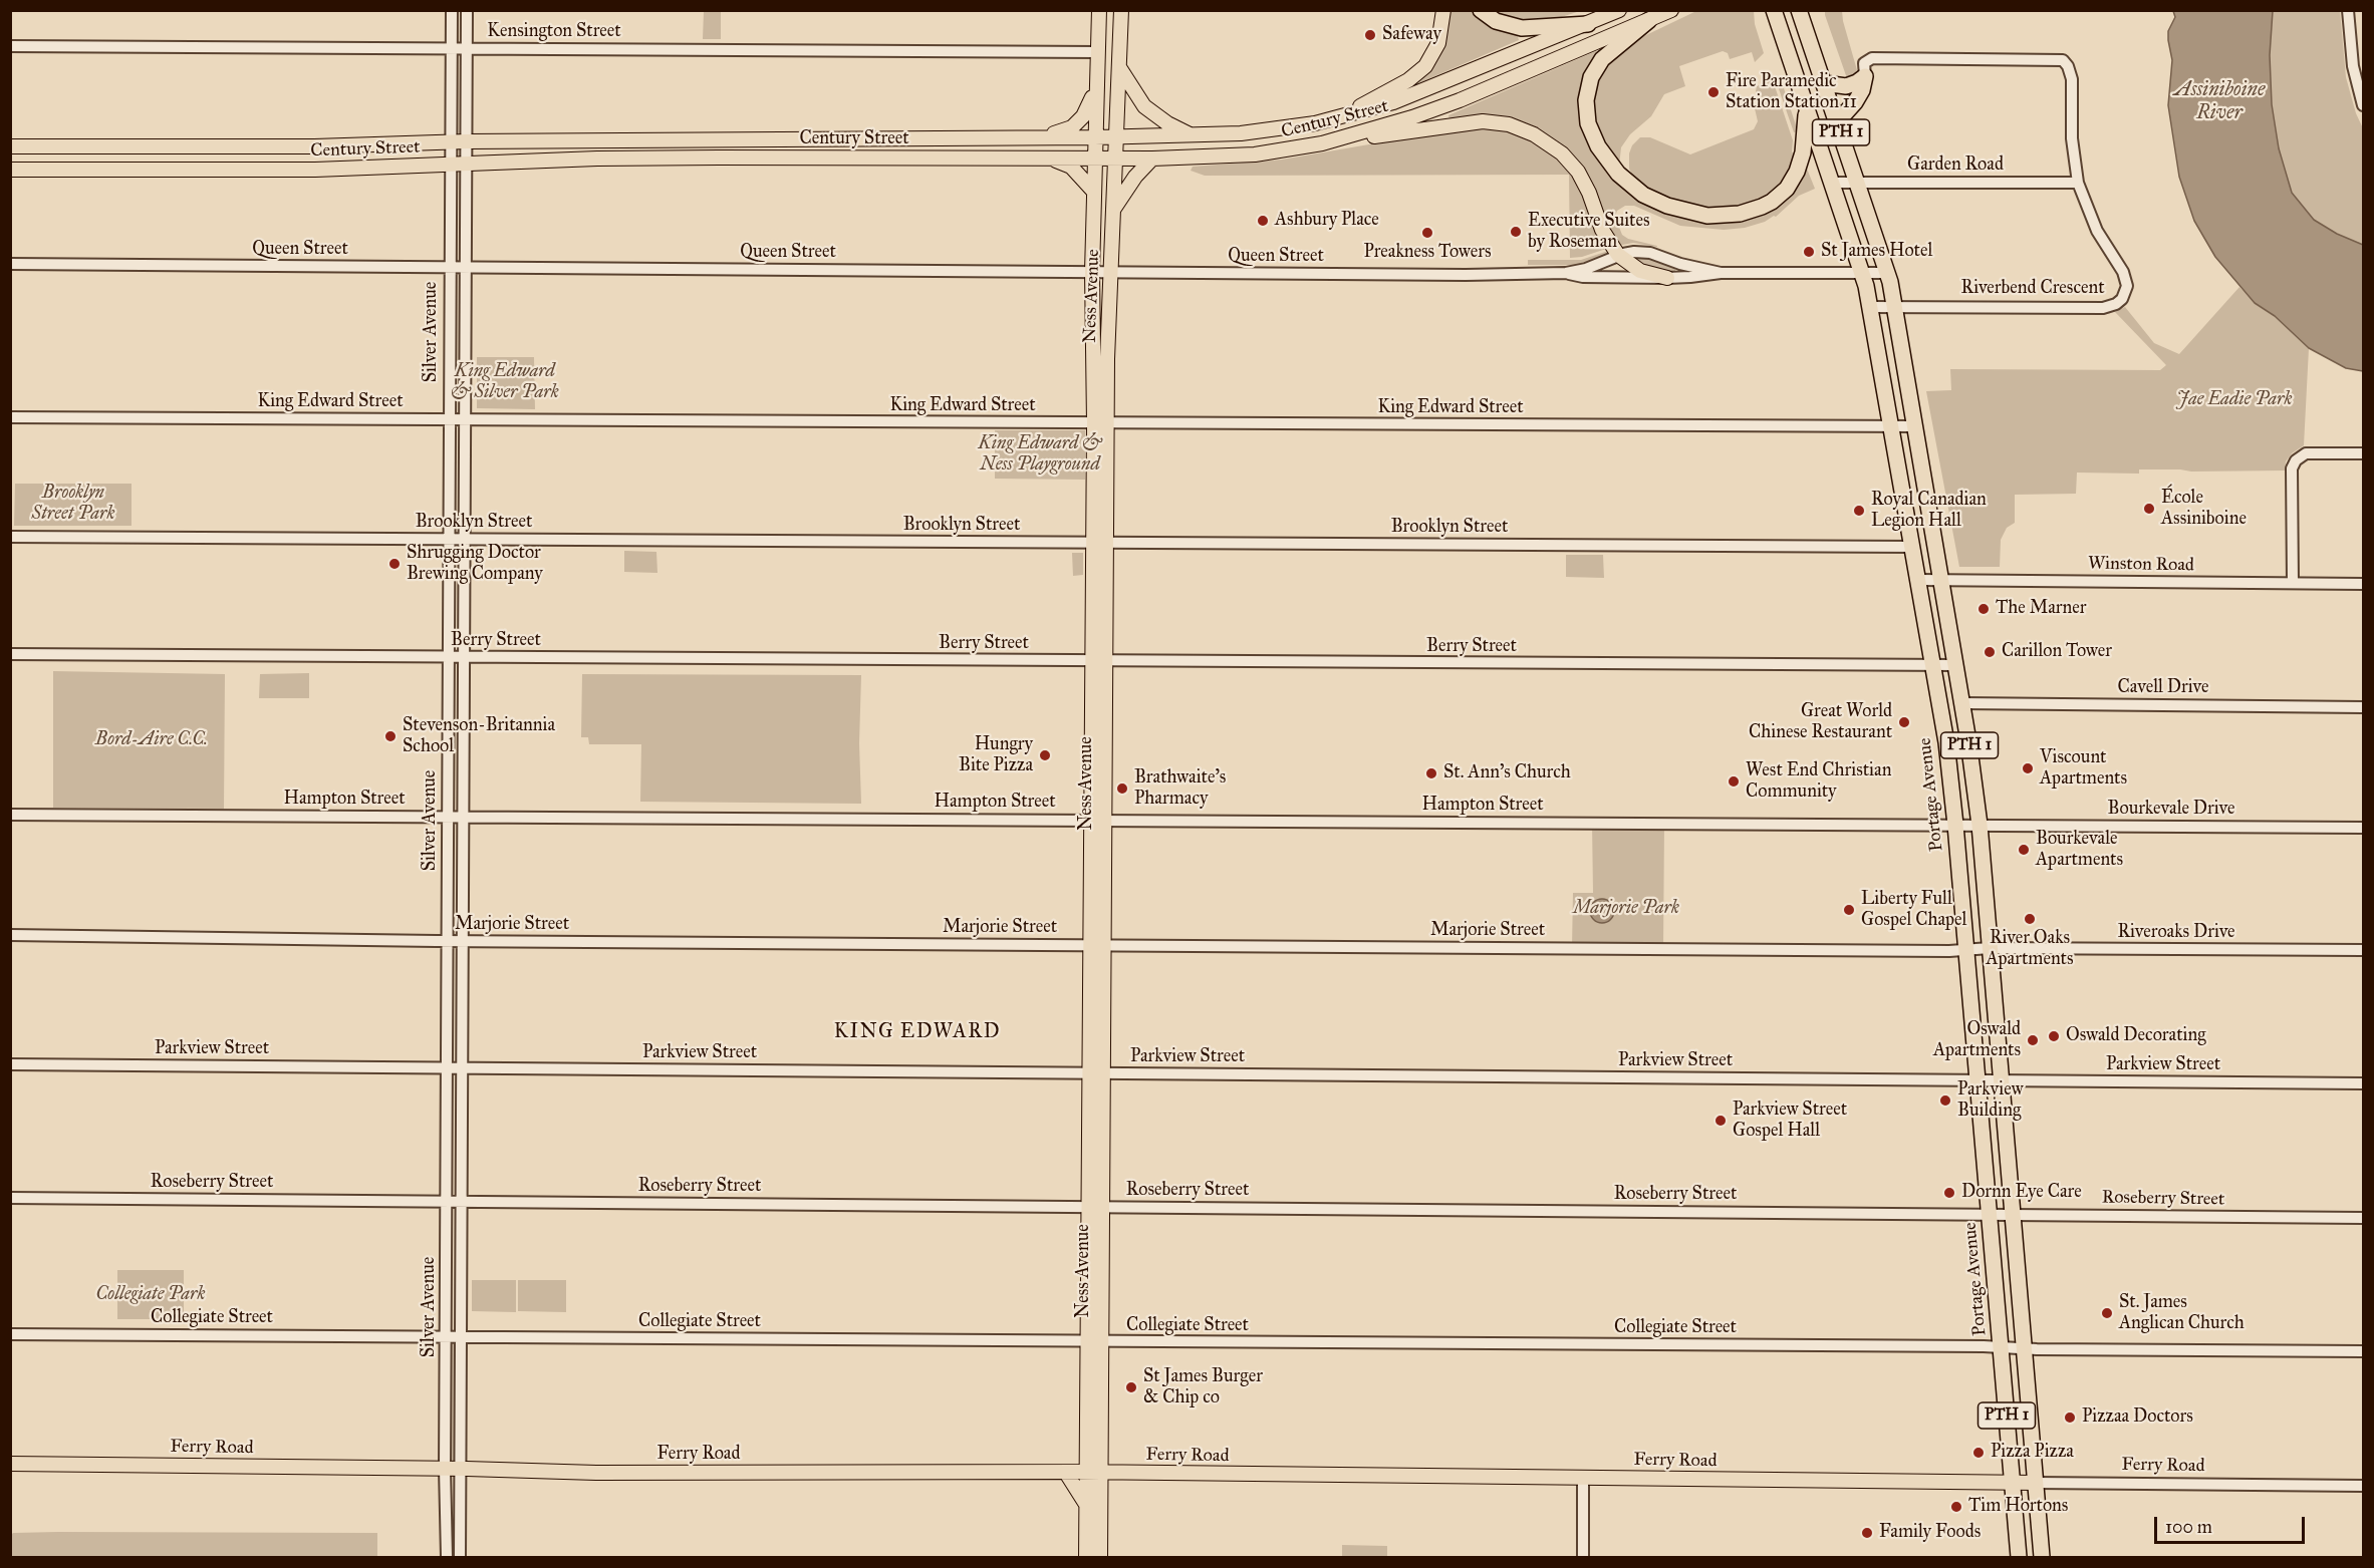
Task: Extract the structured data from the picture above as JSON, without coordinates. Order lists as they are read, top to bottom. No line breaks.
{"streets":{"highway":["PTH 1","Portage Avenue"],"main road":["Century Street","Ness Avenue","Ferry Road"],"street":["Kensington Street","Garden Road","Queen Street","Riverbend Crescent","Silver Avenue","King Edward Street","Brooklyn Street","Winston Road","Berry Street","Cavell Drive","Hampton Street","Bourkevale Drive","Marjorie Street","Riveroaks Drive","Parkview Street","Roseberry Street","Collegiate Street"]},"crossings":[["Kensington Street","Ness Avenue"],["Kensington Street","Silver Avenue"],["Century Street","Ness Avenue"],["Century Street","Silver Avenue"],["PTH 1","Garden Road"],["PTH 1","Queen Street"],["PTH 1","Riverbend Crescent"],["PTH 1","King Edward Street"],["PTH 1","Winston Road"],["PTH 1","Berry Street"],["PTH 1","Cavell Drive"],["PTH 1","Hampton Street"],["PTH 1","Bourkevale Drive"],["PTH 1","Marjorie Street"],["PTH 1","Riveroaks Drive"],["PTH 1","Parkview Street"],["PTH 1","Roseberry Street"],["PTH 1","Collegiate Street"],["PTH 1","Ferry Road"],["Garden Road","Riverbend Crescent"],["Garden Road","Portage Avenue"],["Queen Street","Ness Avenue"],["Queen Street","Silver Avenue"],["Queen Street","Portage Avenue"],["Riverbend Crescent","Portage Avenue"],["Ness Avenue","King Edward Street"],["Ness Avenue","Brooklyn Street"],["Ness Avenue","Berry Street"],["Ness Avenue","Hampton Street"],["Ness Avenue","Marjorie Street"],["Ness Avenue","Parkview Street"],["Ness Avenue","Roseberry Street"],["Ness Avenue","Collegiate Street"],["Ness Avenue","Ferry Road"],["Silver Avenue","King Edward Street"],["Silver Avenue","Brooklyn Street"],["Silver Avenue","Berry Street"],["Silver Avenue","Hampton Street"],["Silver Avenue","Marjorie Street"],["Silver Avenue","Parkview Street"],["Silver Avenue","Roseberry Street"],["Silver Avenue","Collegiate Street"],["Silver Avenue","Ferry Road"],["King Edward Street","Portage Avenue"],["Brooklyn Street","Portage Avenue"],["Winston Road","Portage Avenue"],["Berry Street","Portage Avenue"],["Portage Avenue","Hampton Street"],["Portage Avenue","Marjorie Street"],["Portage Avenue","Parkview Street"],["Portage Avenue","Roseberry Street"],["Portage Avenue","Collegiate Street"],["Portage Avenue","Ferry Road"],["Hampton Street","Bourkevale Drive"],["Marjorie Street","Riveroaks Drive"]],"districts":["KING EDWARD"],"water":["Assiniboine River"],"parks":["King Edward & Silver Park","Jae Eadie Park","King Edward & Ness Playground","Brooklyn Street Park","Bord-Aire C.C.","Marjorie Park","Collegiate Park"],"places":["Safeway","Fire Paramedic Station Station 11","Ashbury Place","Executive Suites by Roseman","Preakness Towers","St James Hotel","École Assiniboine","Royal Canadian Legion Hall","Shrugging Doctor Brewing Company","The Marner","Carillon Tower","Great World Chinese Restaurant","Stevenson-Britannia School","Hungry Bite Pizza","Viscount Apartments","St. Ann's Church","West End Christian Community","Brathwaite's Pharmacy","Bourkevale Apartments","Liberty Full Gospel Chapel","River Oaks Apartments","Oswald Decorating","Oswald Apartments","Parkview Building","Parkview Street Gospel Hall","Dornn Eye Care","St. James Anglican Church","St James Burger & Chip co","Pizzaa Doctors","Pizza Pizza","Tim Hortons","Family Foods"],"scale_bar":"100 m"}
